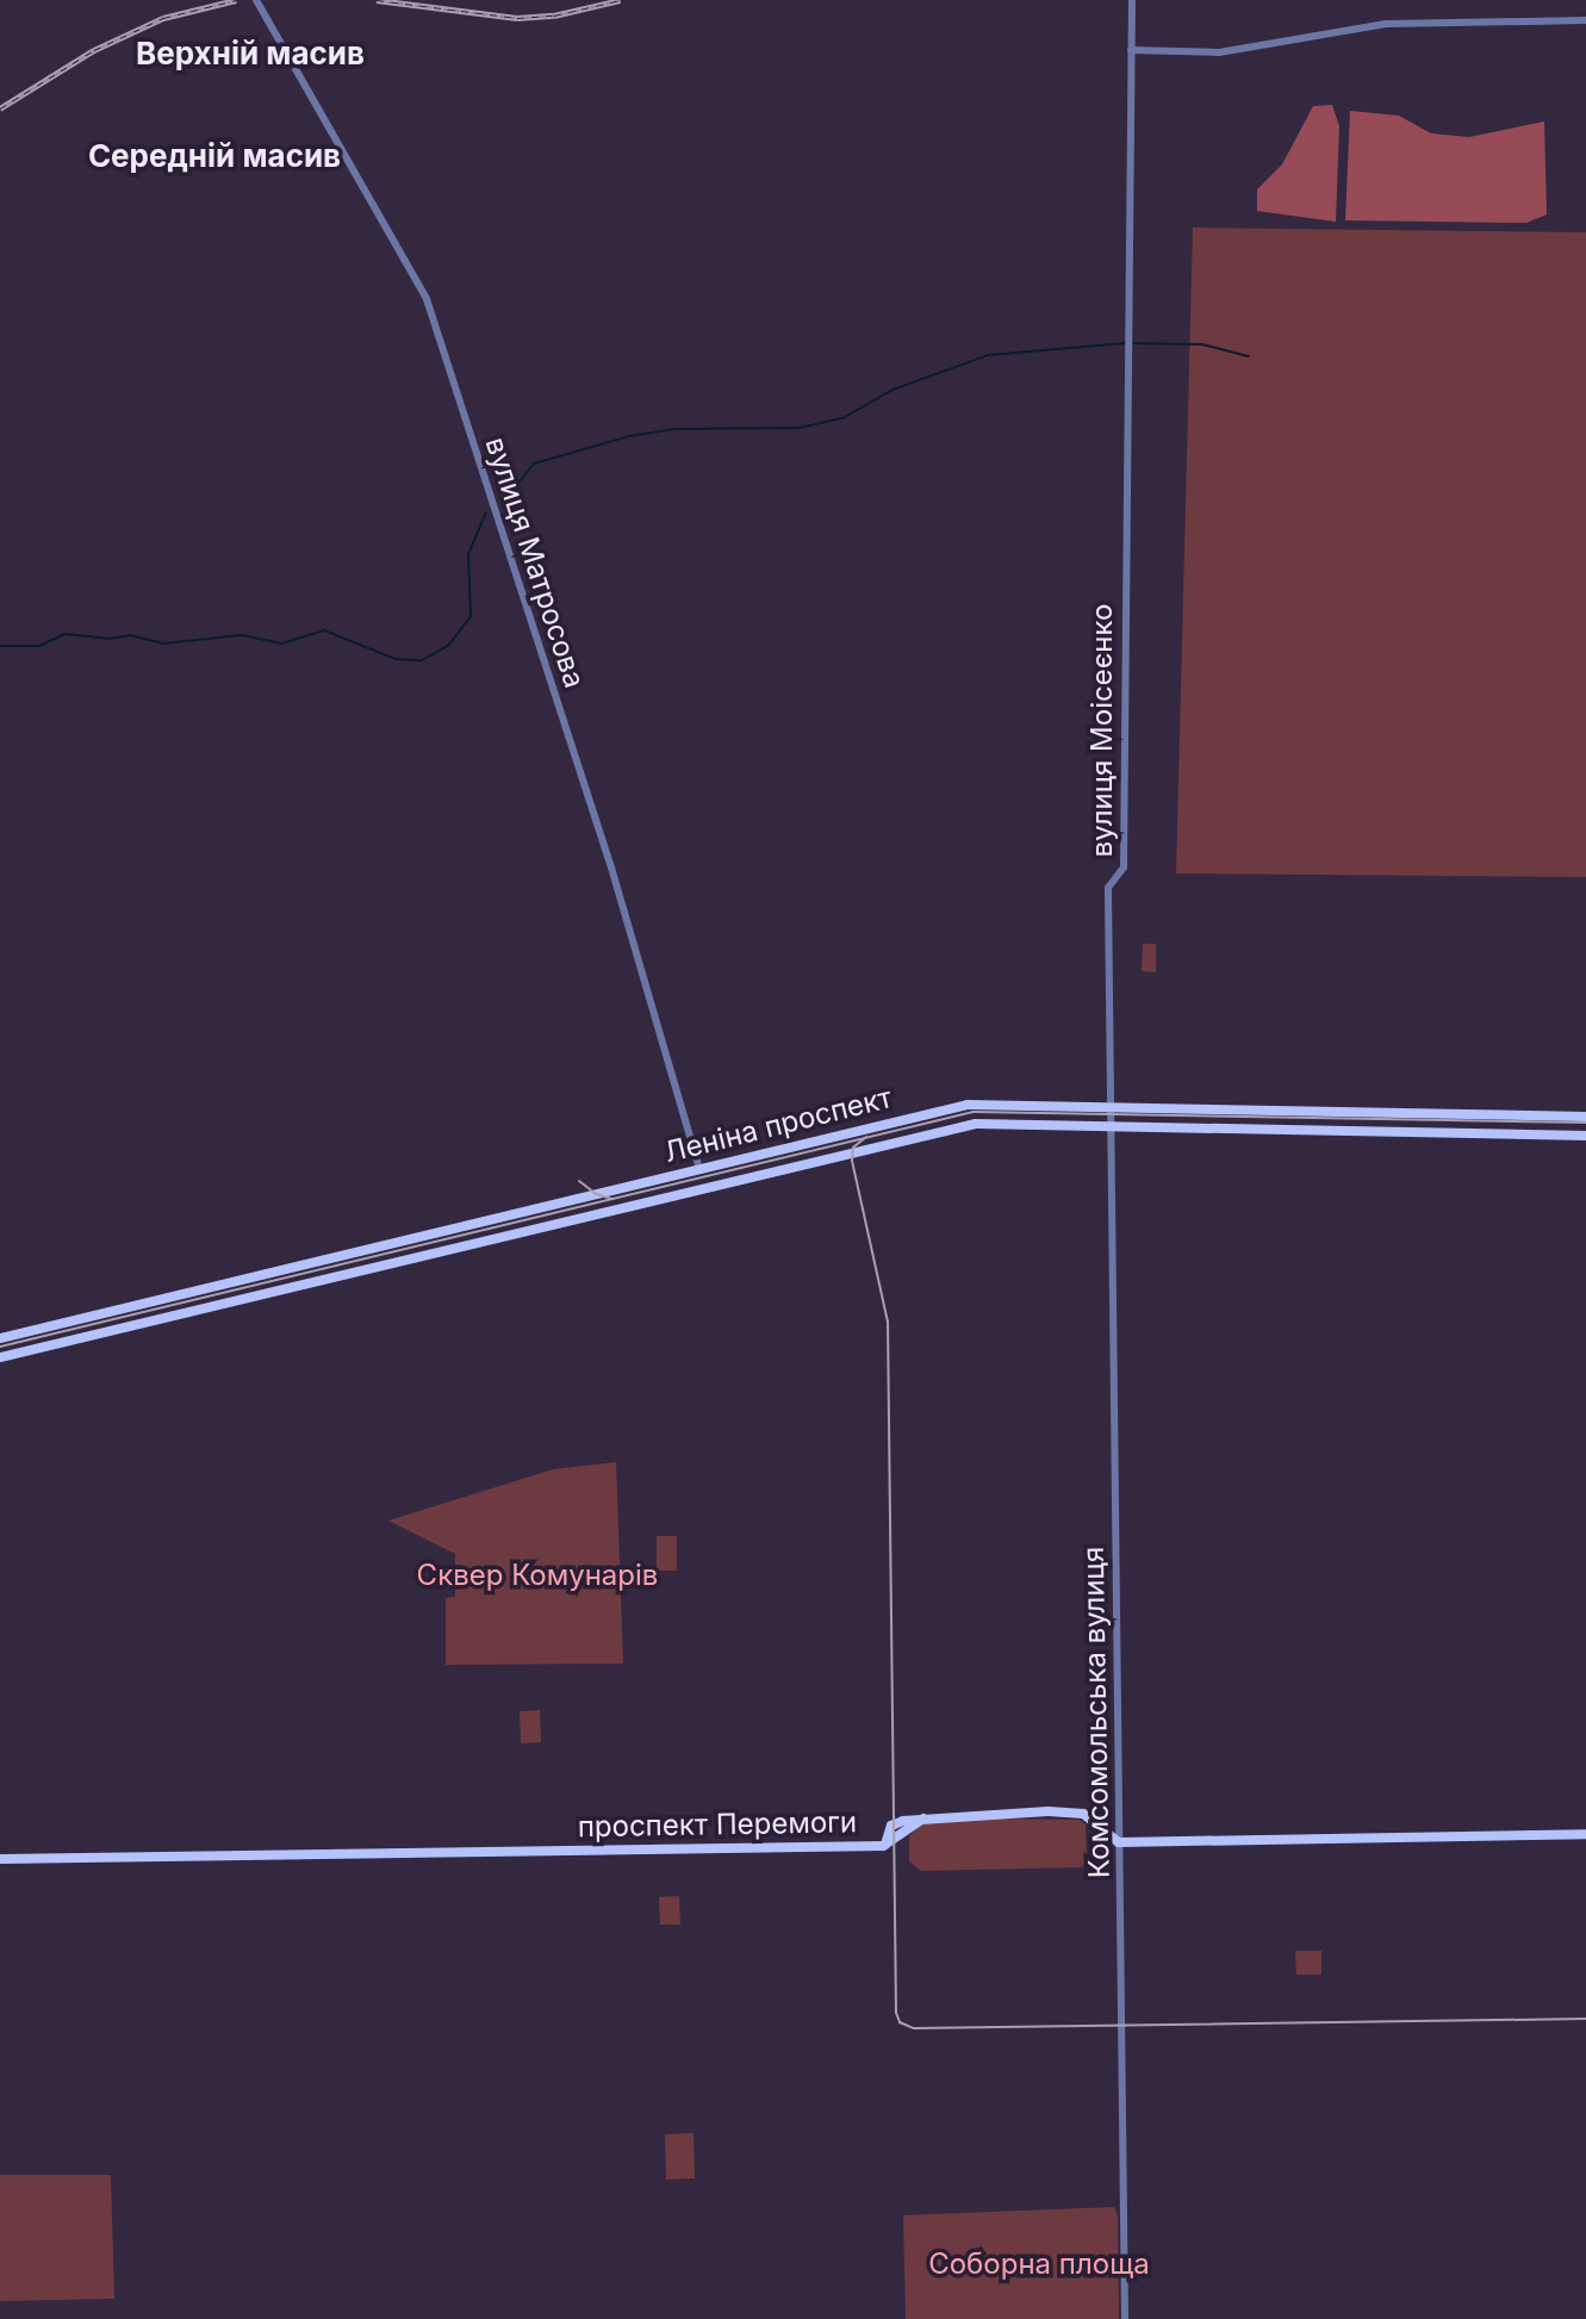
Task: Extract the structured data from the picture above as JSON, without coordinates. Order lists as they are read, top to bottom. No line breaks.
{"streets":{"main road":["Леніна проспект","проспект Перемоги"],"street":["вулиця Матросова","вулиця Моісеєнко","Комсомольська вулиця"]},"crossings":[["вулиця Матросова","Леніна проспект"],["вулиця Моісеєнко","Леніна проспект"],["вулиця Моісеєнко","Комсомольська вулиця"],["Леніна проспект","Комсомольська вулиця"]],"districts":["Верхній масив","Середній масив"],"parks":["Сквер Комунарів","Соборна площа"]}
